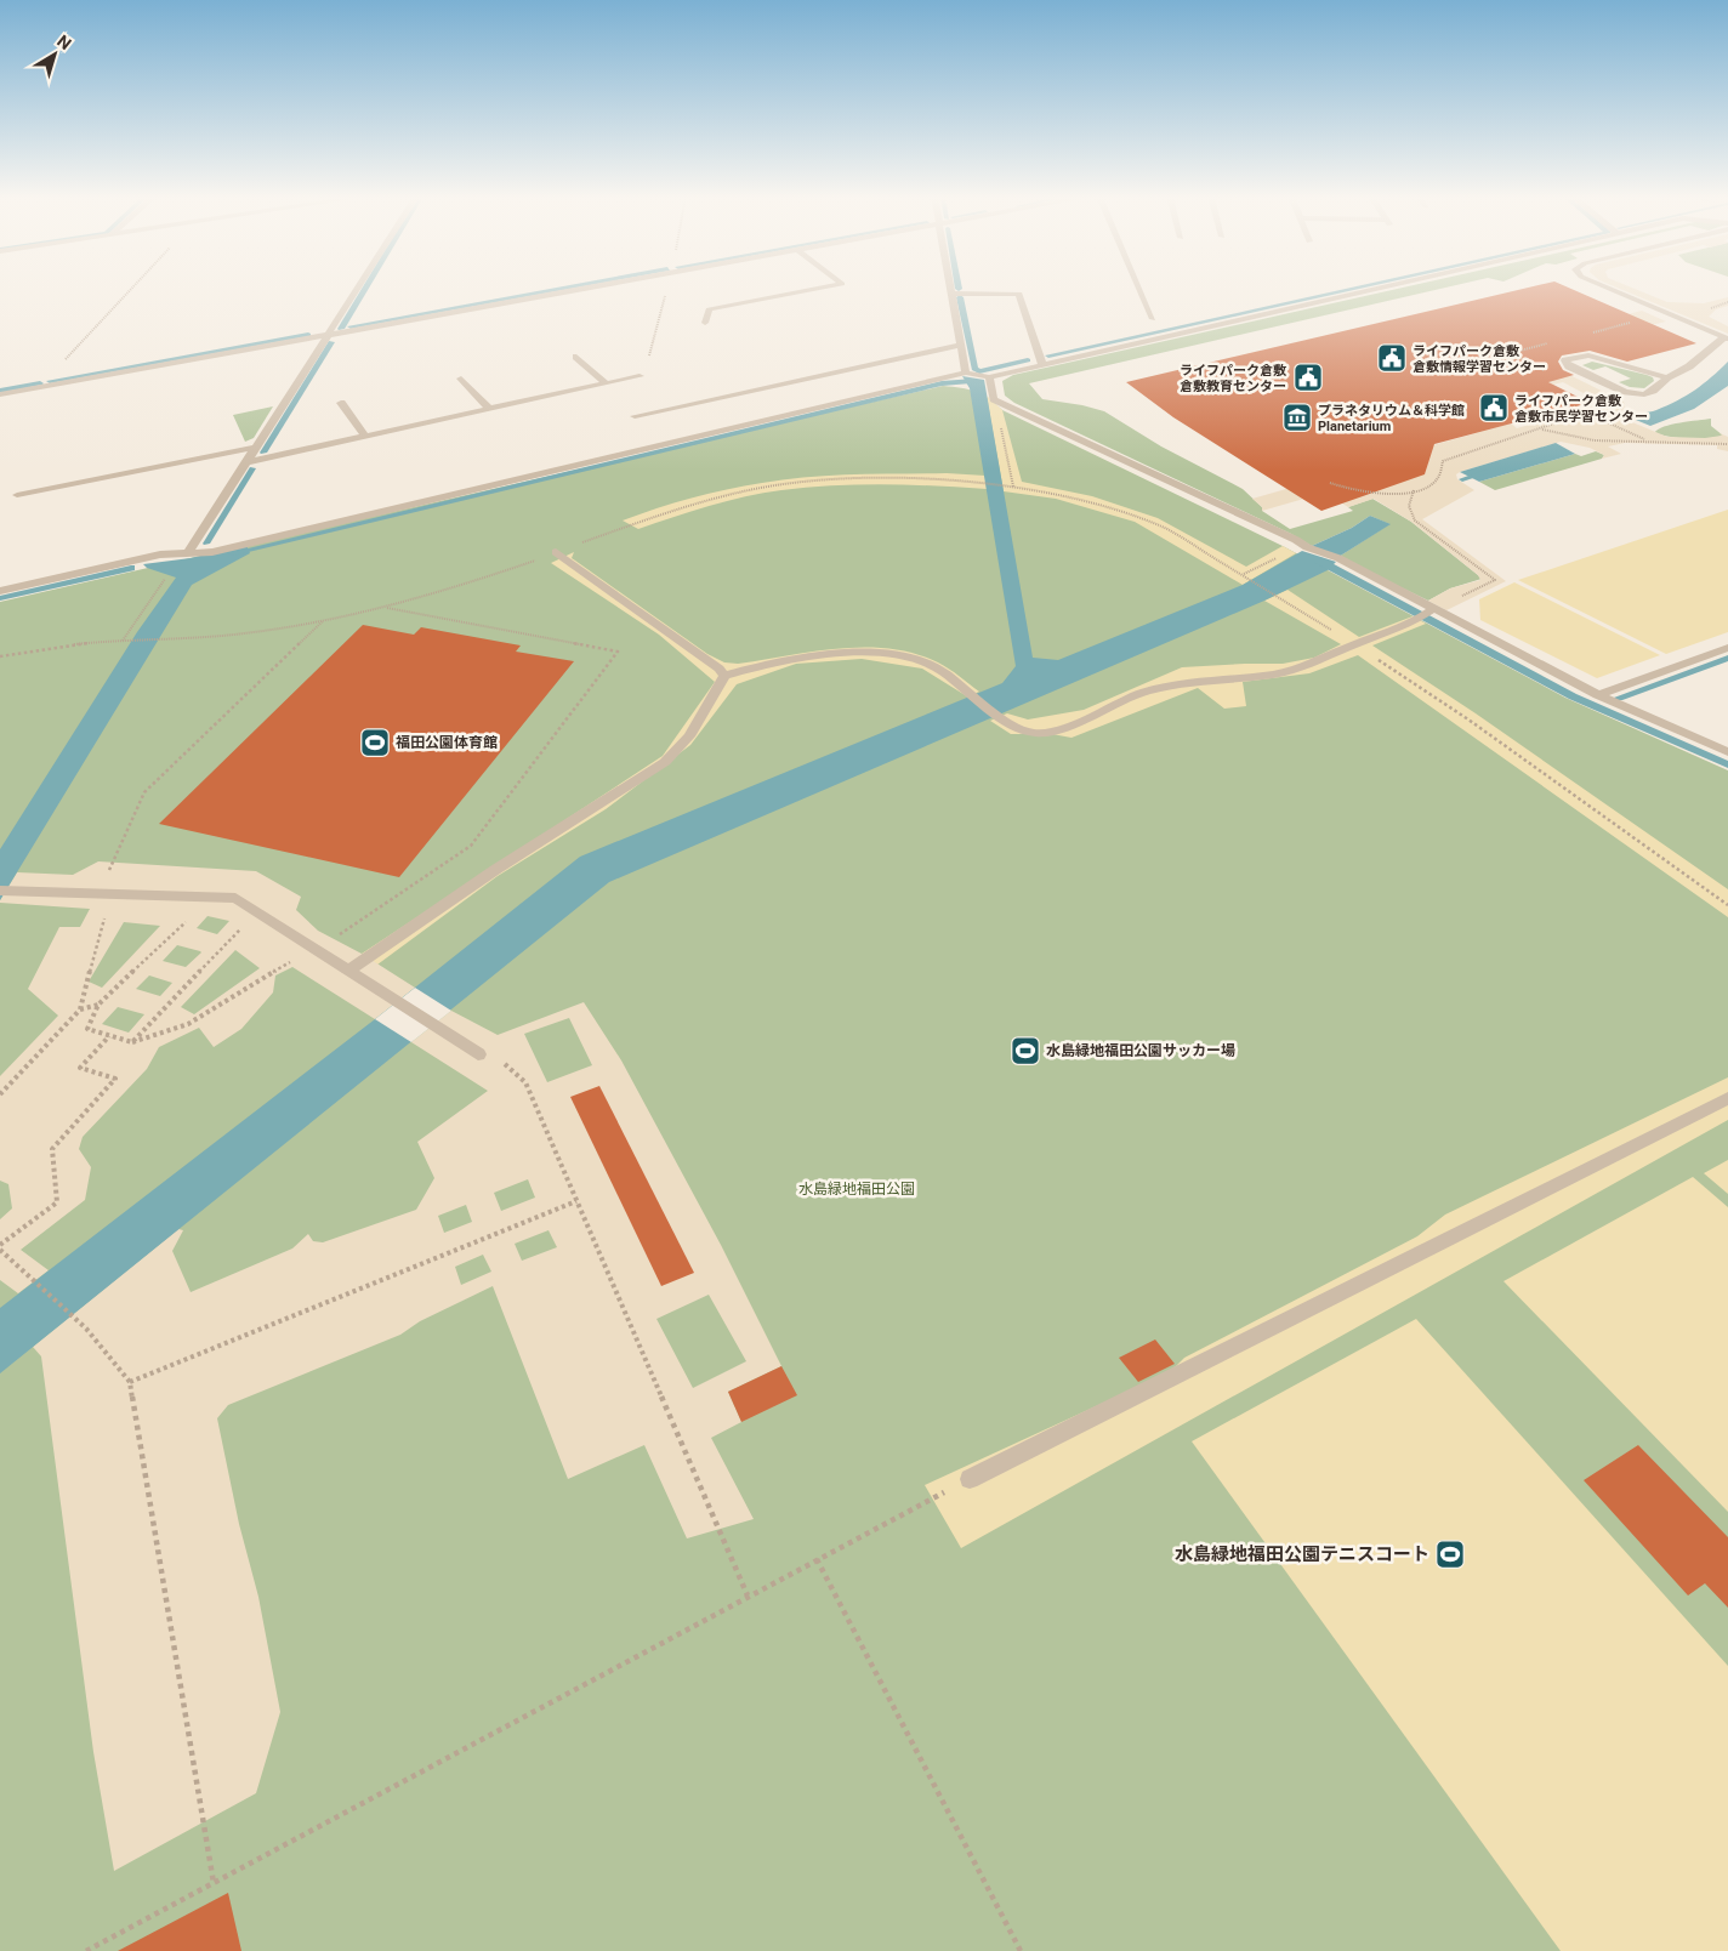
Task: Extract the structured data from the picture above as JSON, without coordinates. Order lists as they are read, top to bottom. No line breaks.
{"parks":["水島緑地福田公園"],"places":{"public building":["ライフパーク倉敷 倉敷情報学習センター","ライフパーク倉敷 倉敷教育センター","ライフパーク倉敷 倉敷市民学習センター"],"museum":["プラネタリウム＆科学館 Planetarium"],"sports":["福田公園体育館","水島緑地福田公園サッカー場","水島緑地福田公園テニスコート"]},"north":"top right"}
